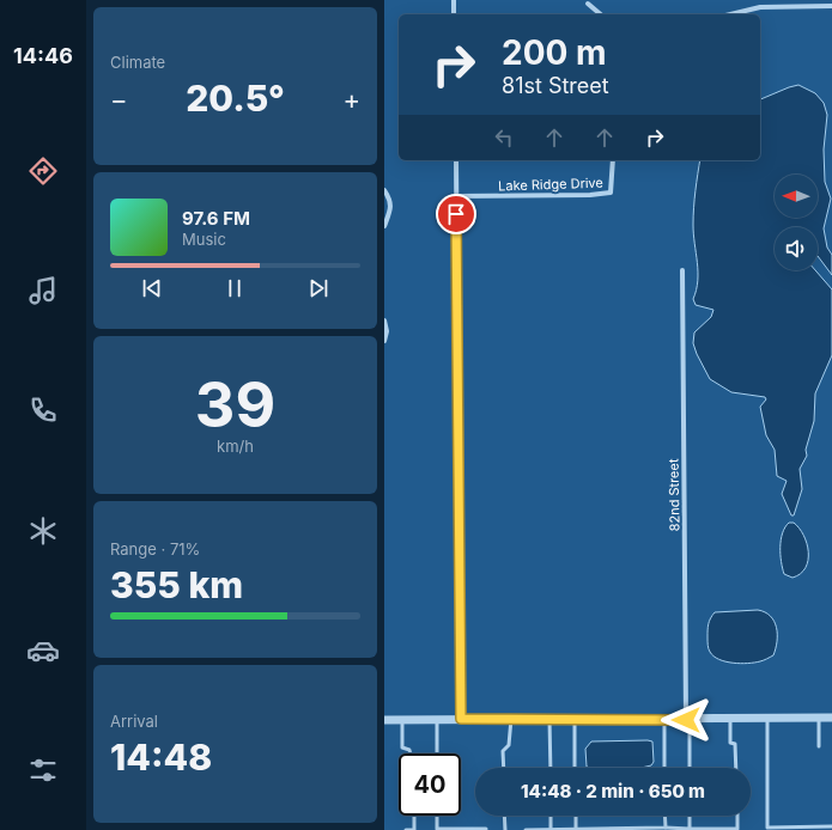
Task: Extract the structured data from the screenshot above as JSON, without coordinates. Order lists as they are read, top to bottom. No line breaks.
{"streets":{"street":["Lake Ridge Drive","82nd Street"]},"north":"left","page":{"tabs":"14:46","tile":["Climate",["39","km/h"],["Range · 71%","355 km"],["Arrival","14:48"]],"turn":["200 m","81st Street"],"heat":["−","20.5°","+"],"song":["97.6 FM","Music"],"limit":"40","trip":"14:48 · 2 min · 650 m"}}
